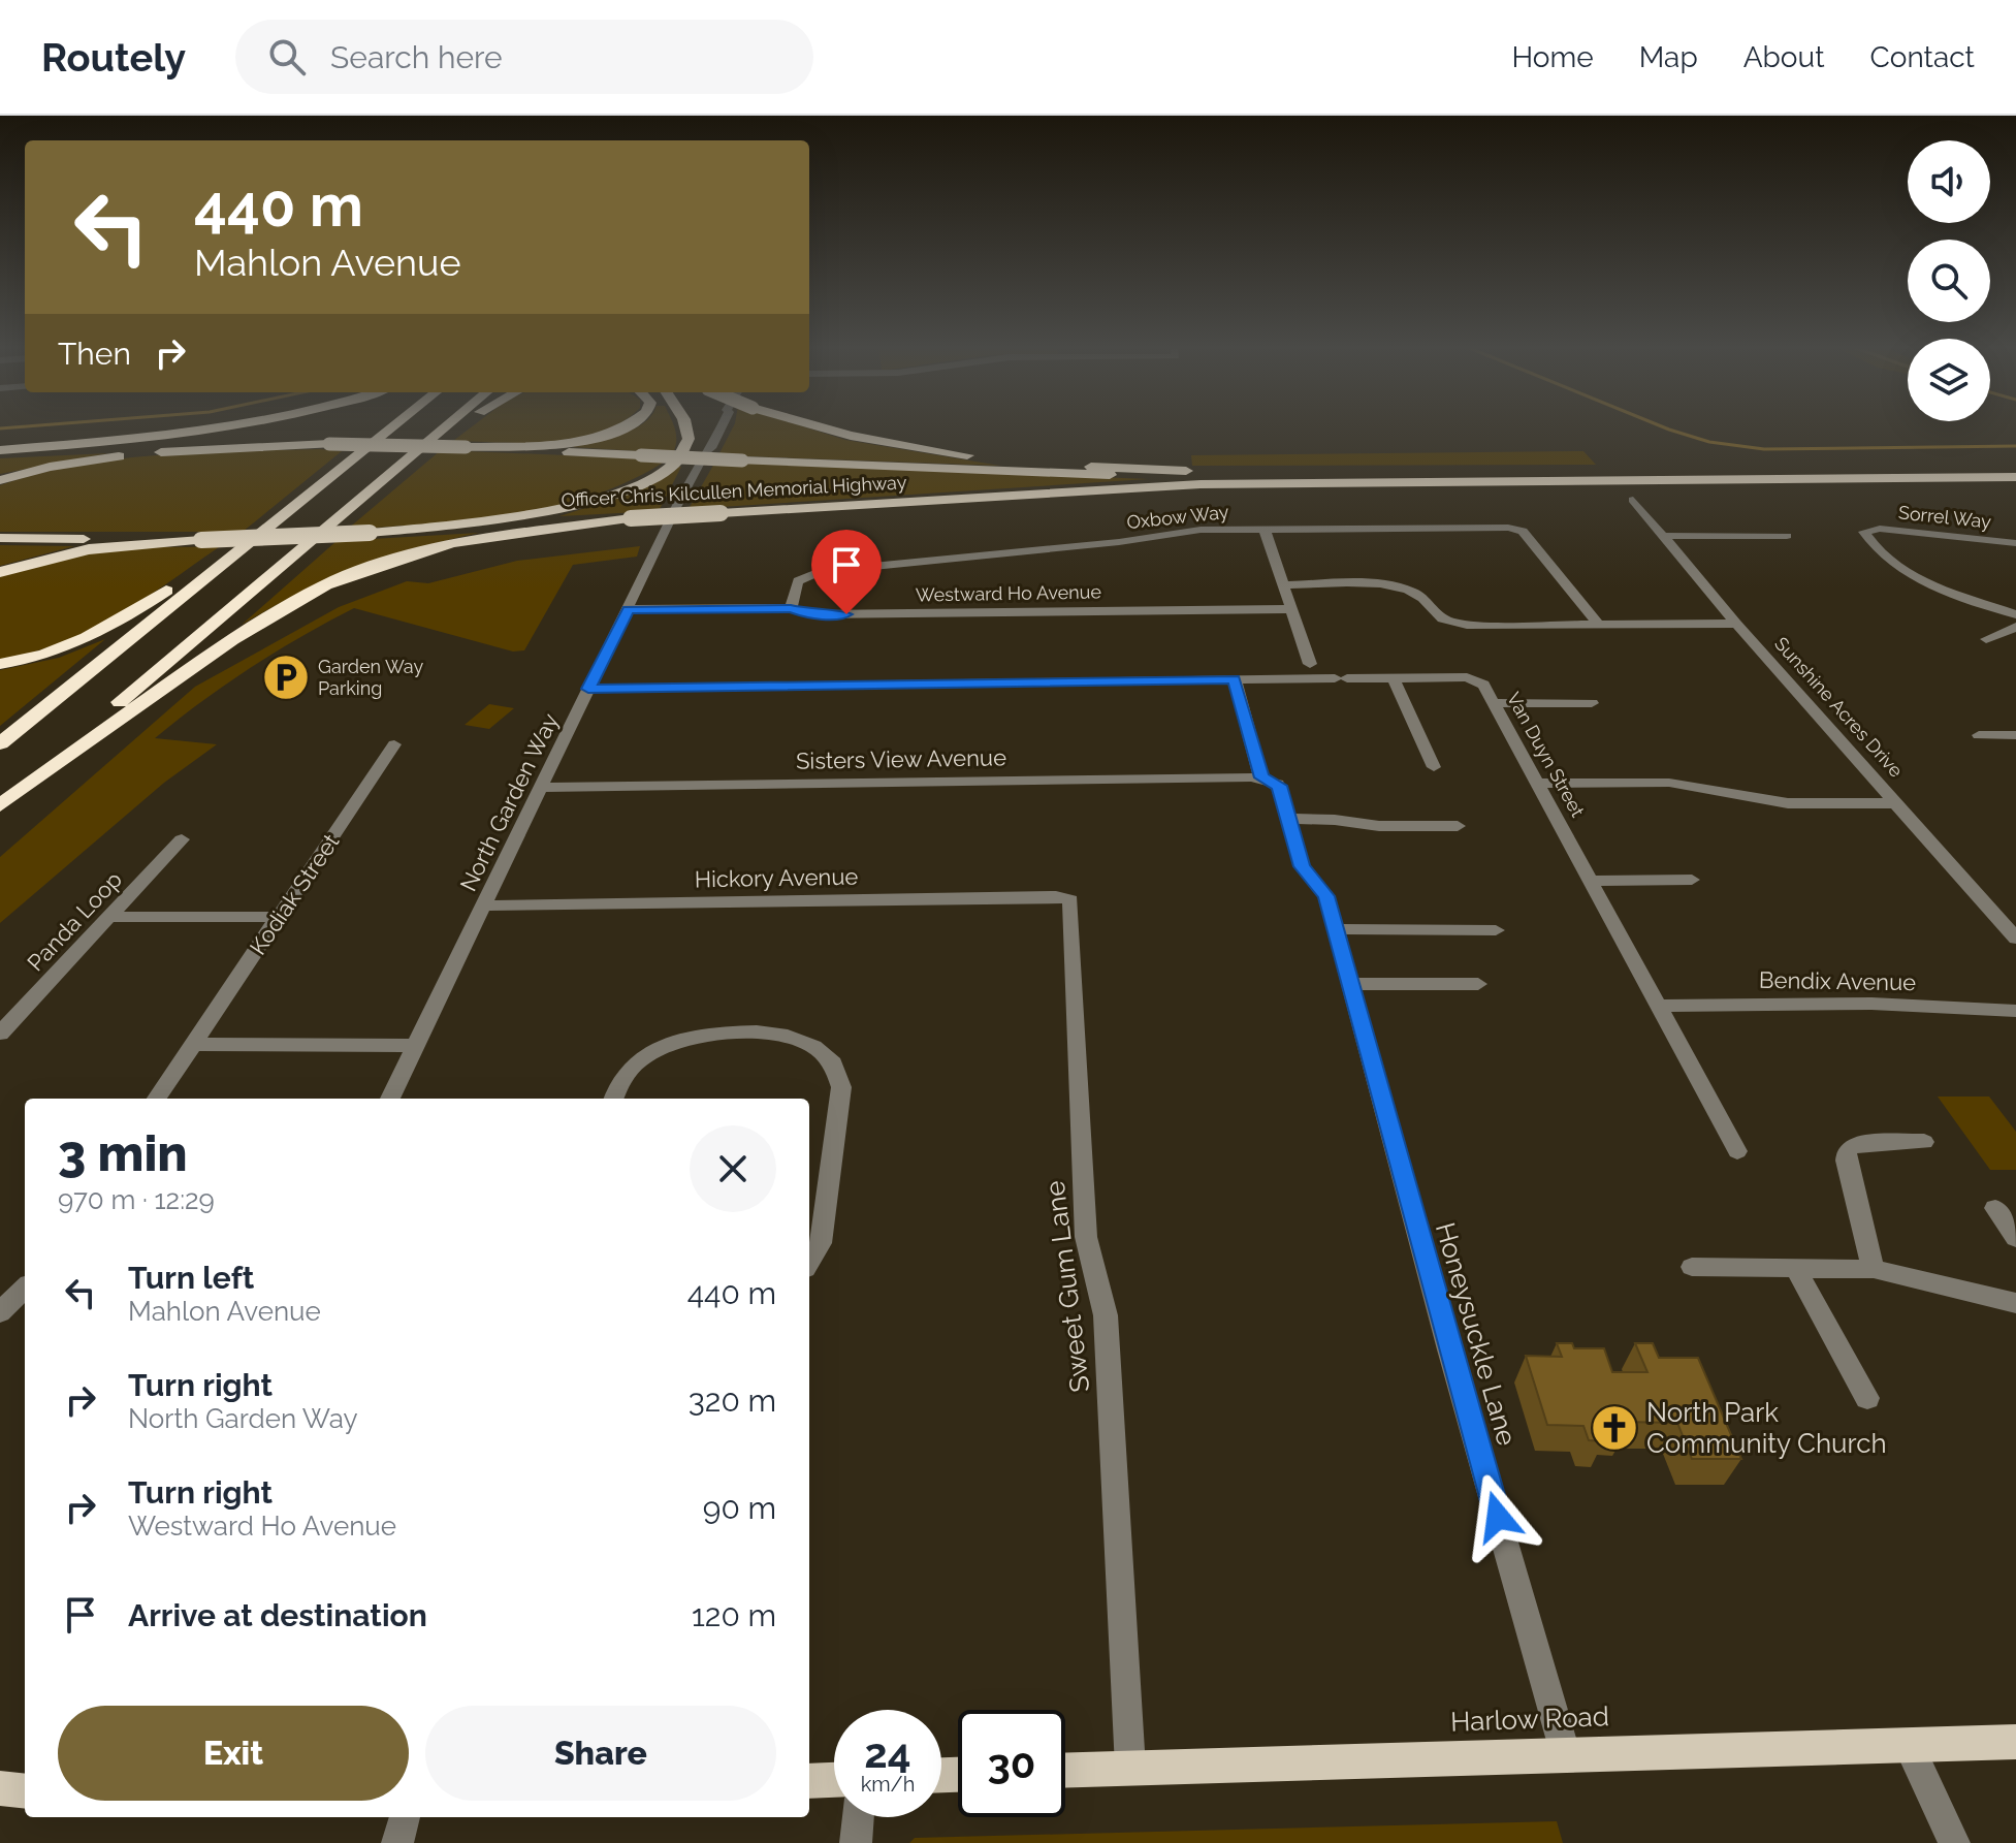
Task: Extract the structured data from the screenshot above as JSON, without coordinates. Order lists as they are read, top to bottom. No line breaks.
{"streets":{"highway":["Officer Chris Kilcullen Memorial Highway"],"main road":["Harlow Road"],"street":["Oxbow Way","Sorrel Way","Westward Ho Avenue","Sunshine Acres Drive","Van Duyn Street","Sisters View Avenue","North Garden Way","Hickory Avenue","Kodiak Street","Panda Loop","Bendix Avenue","Sweet Gum Lane","Honeysuckle Lane"]},"crossings":[["Oxbow Way","Westward Ho Avenue"],["Westward Ho Avenue","North Garden Way"],["Van Duyn Street","North Garden Way"],["Van Duyn Street","Bendix Avenue"],["Van Duyn Street","Honeysuckle Lane"],["Sisters View Avenue","North Garden Way"],["Sisters View Avenue","Honeysuckle Lane"],["North Garden Way","Hickory Avenue"],["Hickory Avenue","Sweet Gum Lane"],["Sweet Gum Lane","Harlow Road"],["Honeysuckle Lane","Harlow Road"]],"places":{"parking":["Garden Way Parking"],"church":["North Park Community Church"]},"page":{"header":"Routely","search":"Search here","nav":["Home","Map","About","Contact"],"turn":["440 m","Mahlon Avenue"],"then":"Then","heading":["3 min","970 m · 12:29"],"list":[{"name":"Turn left","note":"Mahlon Avenue","value":"440 m"},{"name":"Turn right","note":"North Garden Way","value":"320 m"},{"name":"Turn right","note":"Westward Ho Avenue","value":"90 m"},{"name":"Arrive at destination","value":"120 m"}],"buttons":["Exit","Share"],"speed":"24 km/h","limit":"30"}}
